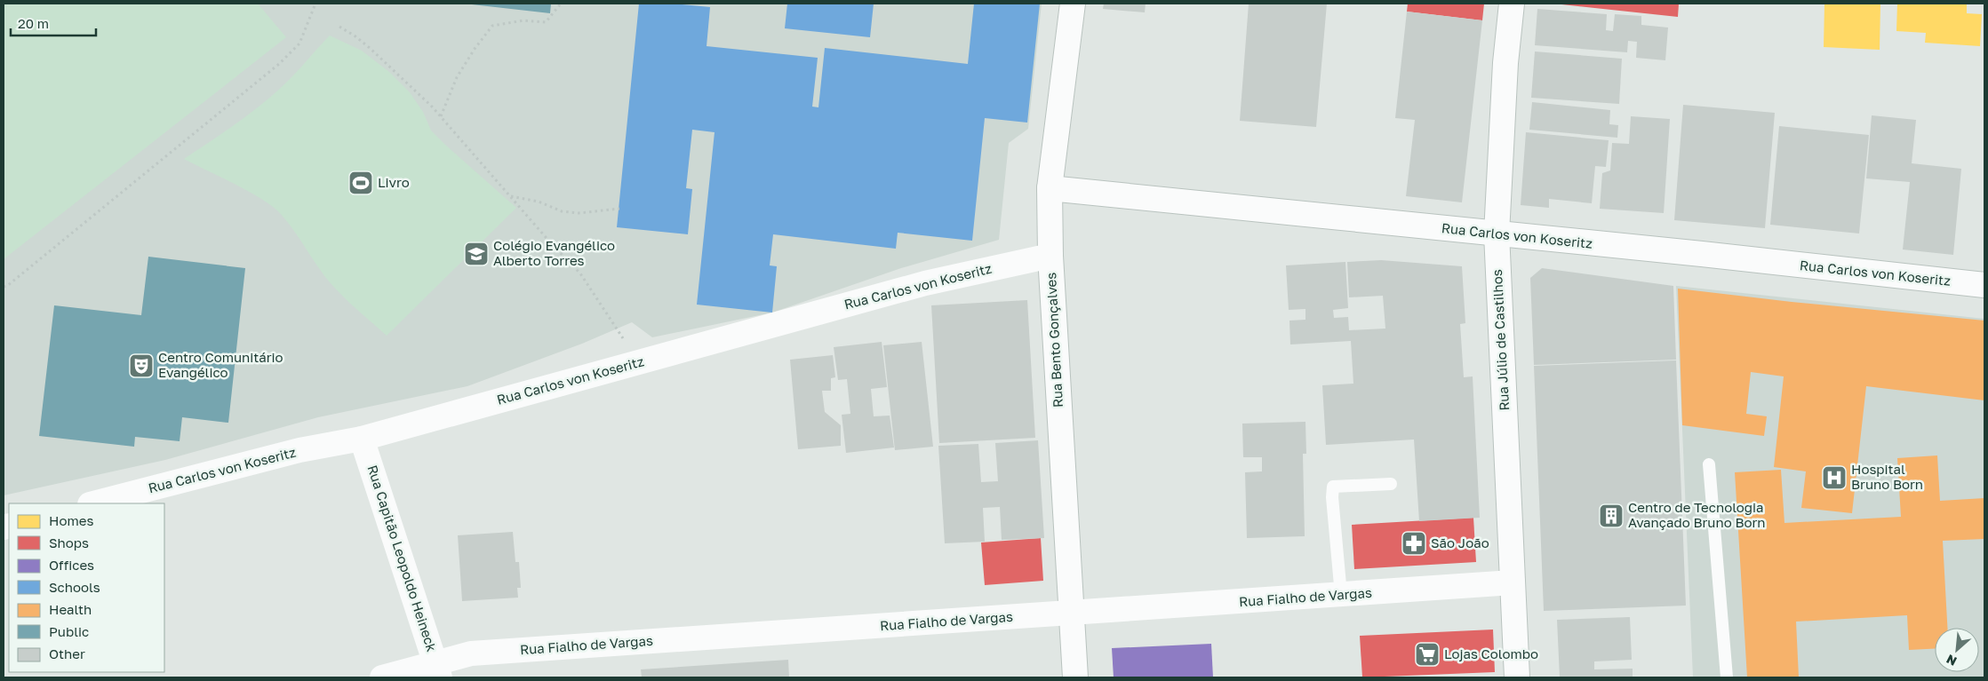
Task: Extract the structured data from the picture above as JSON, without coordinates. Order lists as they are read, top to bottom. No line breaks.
{"streets":{"street":["Rua Carlos von Koseritz","Rua Bento Gonçalves","Rua Júlio de Castilhos","Rua Capitão Leopoldo Heineck","Rua Fialho de Vargas"]},"crossings":[["Rua Carlos von Koseritz","Rua Bento Gonçalves"],["Rua Carlos von Koseritz","Rua Júlio de Castilhos"],["Rua Carlos von Koseritz","Rua Capitão Leopoldo Heineck"],["Rua Bento Gonçalves","Rua Fialho de Vargas"],["Rua Júlio de Castilhos","Rua Fialho de Vargas"],["Rua Capitão Leopoldo Heineck","Rua Fialho de Vargas"]],"places":{"sports":["Livro"],"school or university":["Colégio Evangélico Alberto Torres"],"theatre":["Centro Comunitário Evangélico"],"hospital":["Hospital Bruno Born"],"building":["Centro de Tecnologia Avançado Bruno Born"],"pharmacy":["São João"],"supermarket":["Lojas Colombo"]},"legend":["Homes","Shops","Offices","Schools","Health","Public","Other"],"scale_bar":"20 m","north":"bottom left"}
